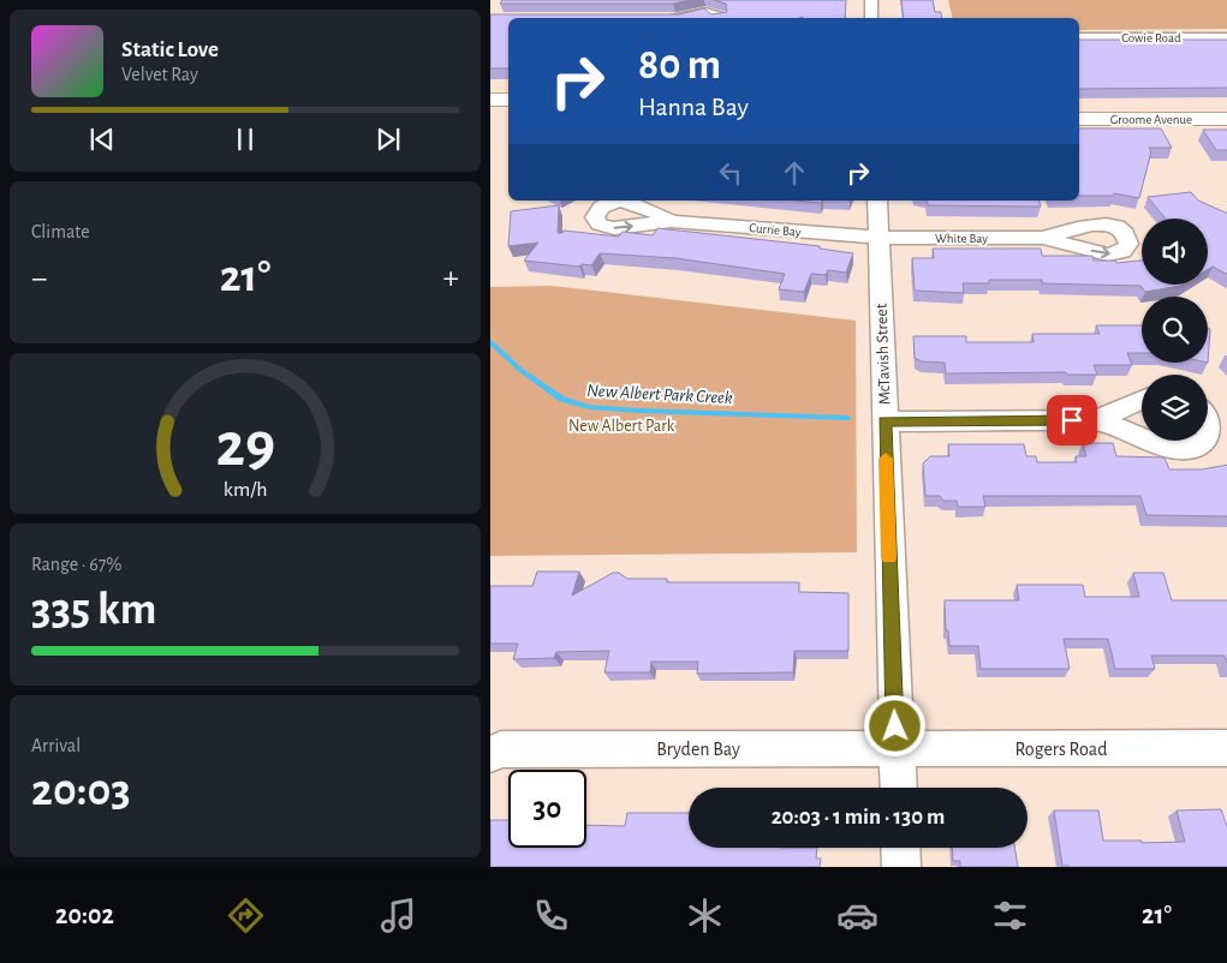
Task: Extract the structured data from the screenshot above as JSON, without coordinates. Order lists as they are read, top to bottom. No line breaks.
{"streets":{"street":["Cowie Road","Groome Avenue","Currie Bay","White Bay","McTavish Street","Bryden Bay","Rogers Road"]},"crossings":[["Currie Bay","White Bay"],["Currie Bay","McTavish Street"],["White Bay","McTavish Street"],["McTavish Street","Bryden Bay"],["McTavish Street","Rogers Road"],["Bryden Bay","Rogers Road"]],"water":["New Albert Park Creek"],"parks":["New Albert Park"],"page":{"turn":["80 m","Hanna Bay"],"song":["Static Love","Velvet Ray"],"tile":["Climate",["Range · 67%","335 km"],["Arrival","20:03"]],"heat":["−","21°","+"],"limit":"30","trip":"20:03 · 1 min · 130 m","tabs":["20:02","21°"],"gauge":["29","km/h"]}}
